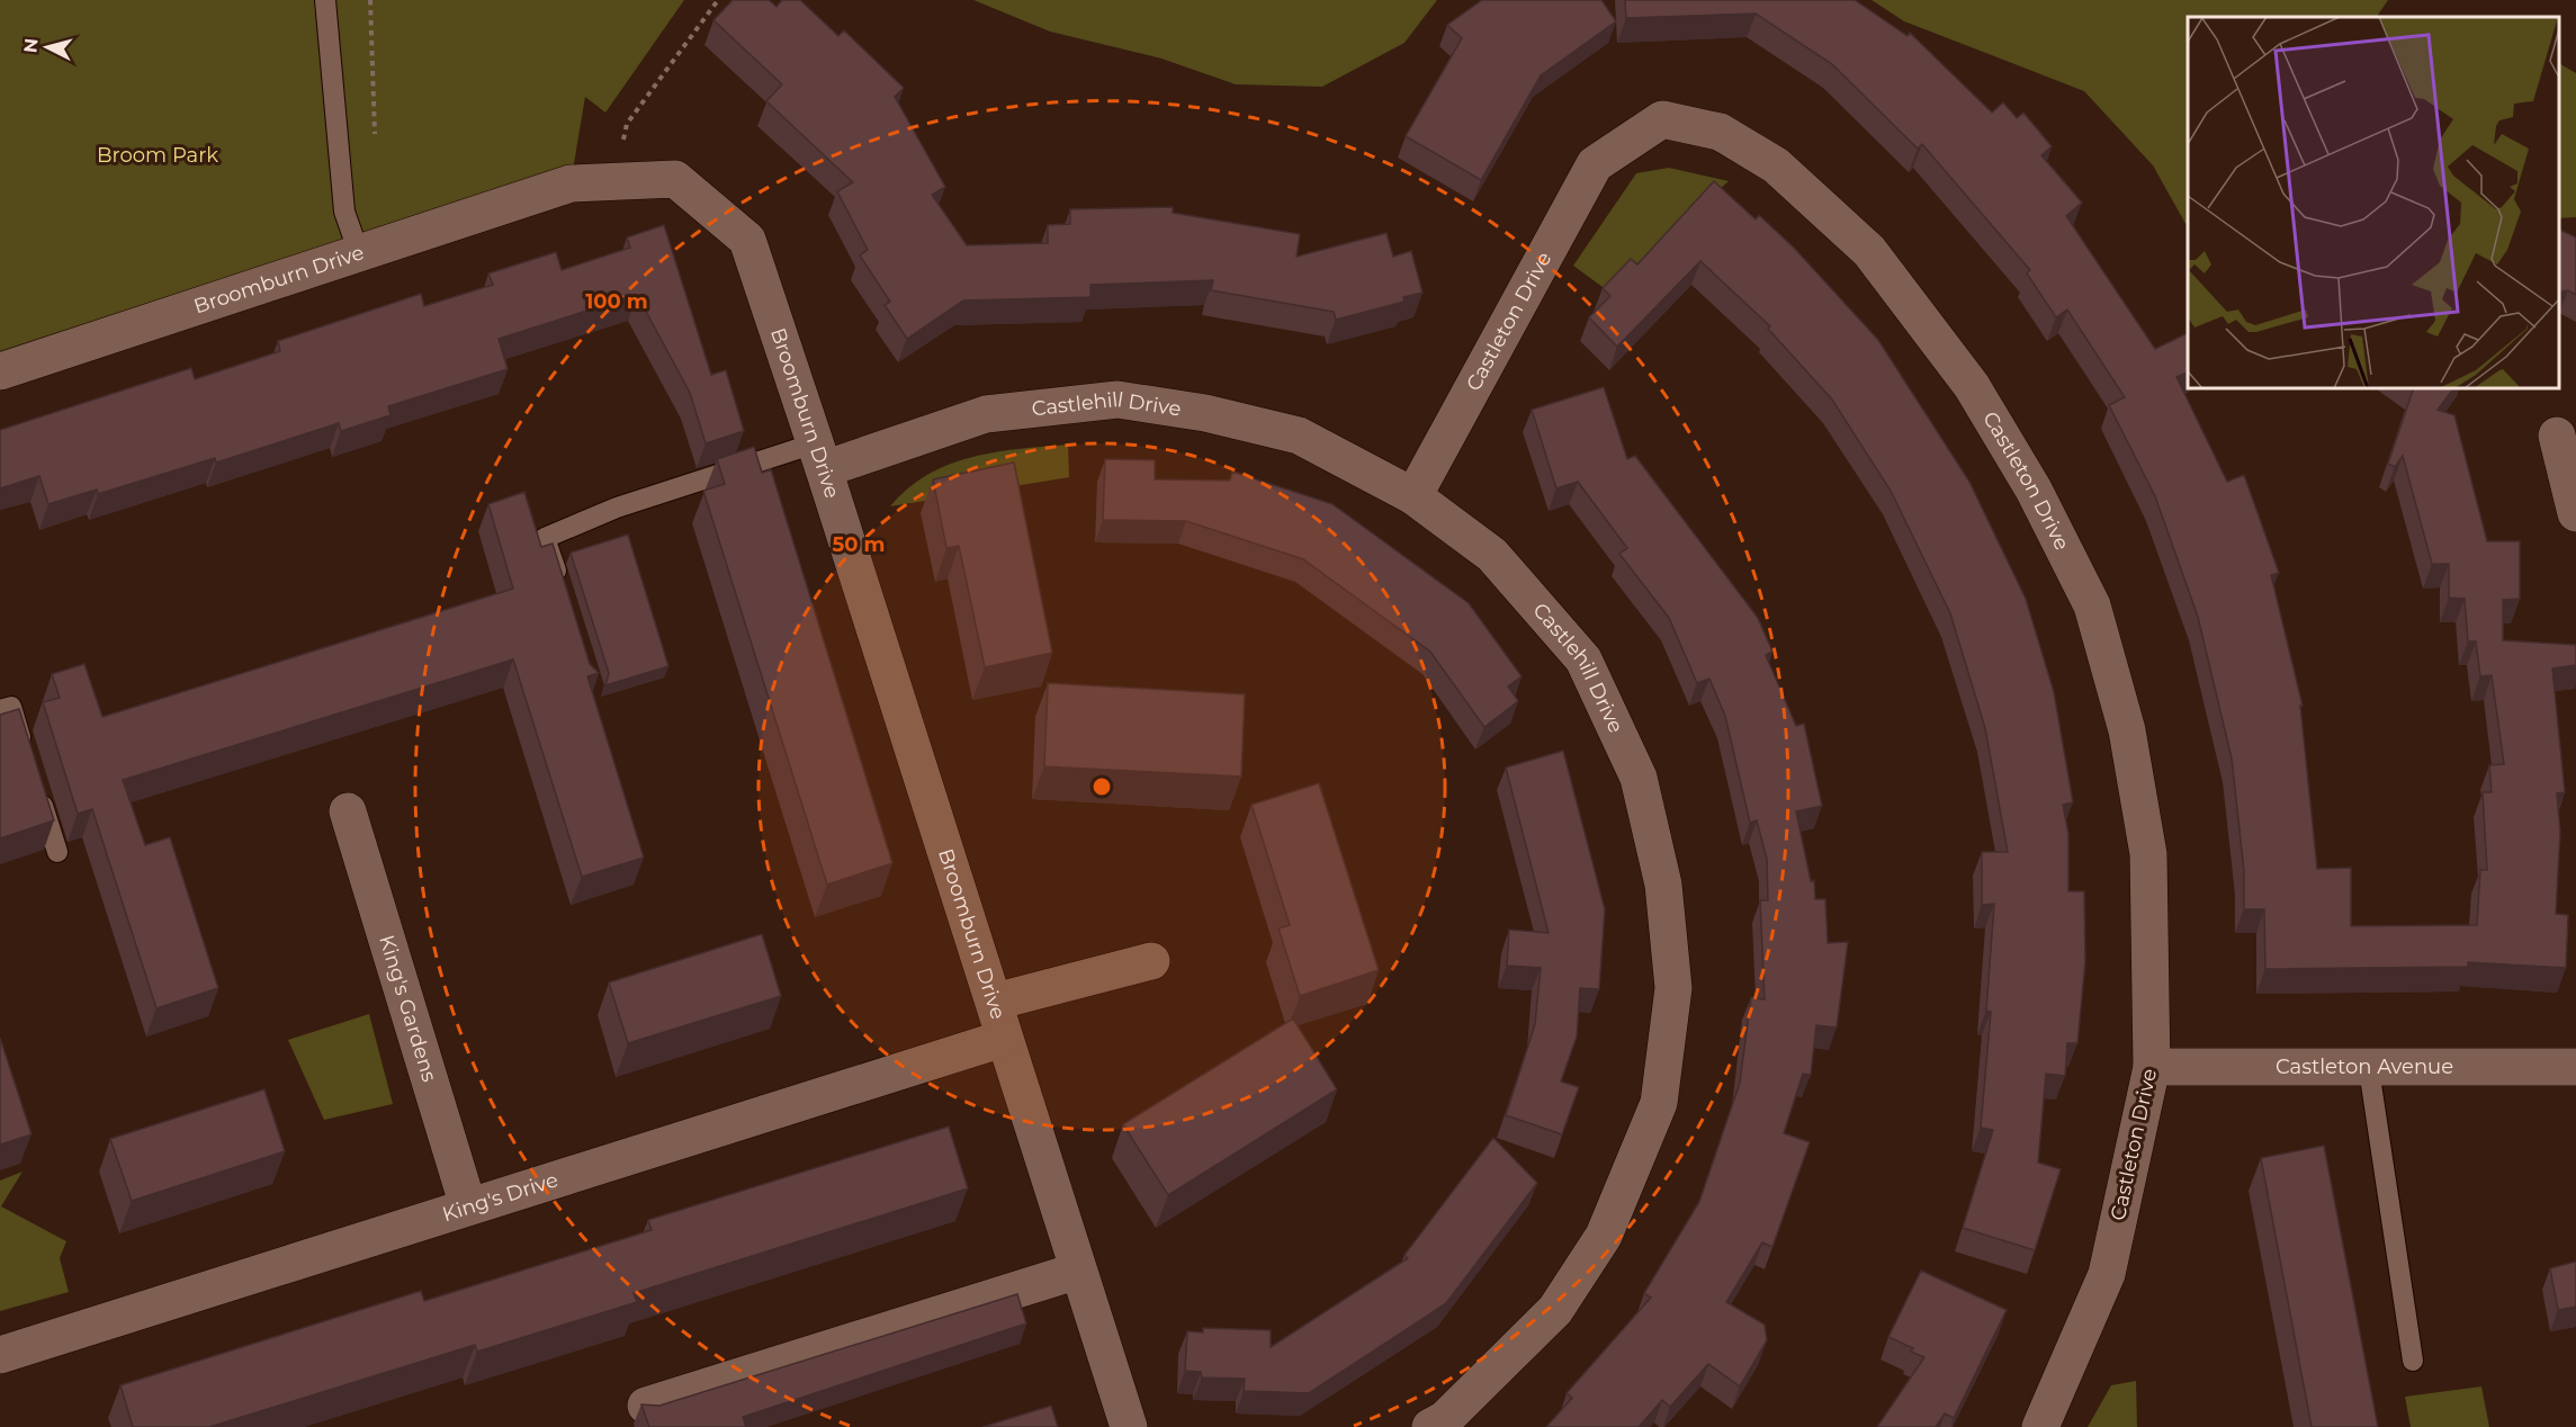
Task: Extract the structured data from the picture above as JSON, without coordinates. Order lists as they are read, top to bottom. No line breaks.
{"streets":{"street":["Broomburn Drive","Castleton Drive","Castlehill Drive","King's Gardens","Castleton Avenue","King's Drive"]},"crossings":[["Broomburn Drive","Castlehill Drive"],["Broomburn Drive","King's Drive"],["Castleton Drive","Castlehill Drive"],["Castleton Drive","Castleton Avenue"],["King's Gardens","King's Drive"]],"parks":["Broom Park"],"north":"left","rings":["100 m","50 m"]}
